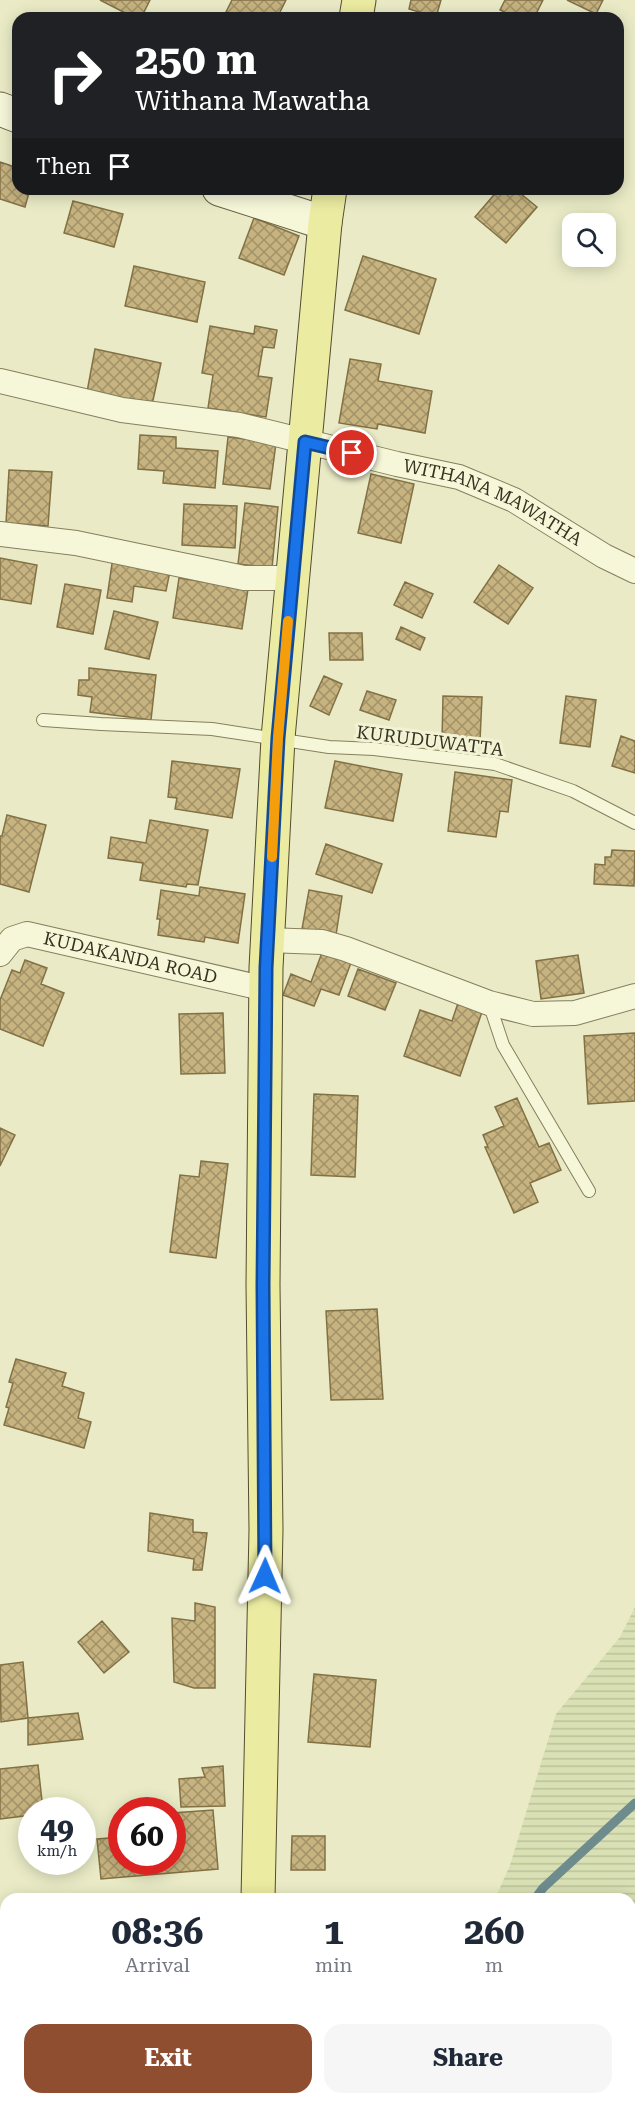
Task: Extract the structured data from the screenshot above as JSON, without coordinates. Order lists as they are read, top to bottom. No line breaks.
{"streets":{"street":["WITHANA MAWATHA","KUDAKANDA ROAD"],"lane":["KURUDUWATTA"]},"page":{"turn":["250 m","Withana Mawatha"],"then":"Then","speed":"49 km/h","limit":"60","eta":["08:36","Arrival","1","min","260","m"],"buttons":["Exit","Share"]}}
